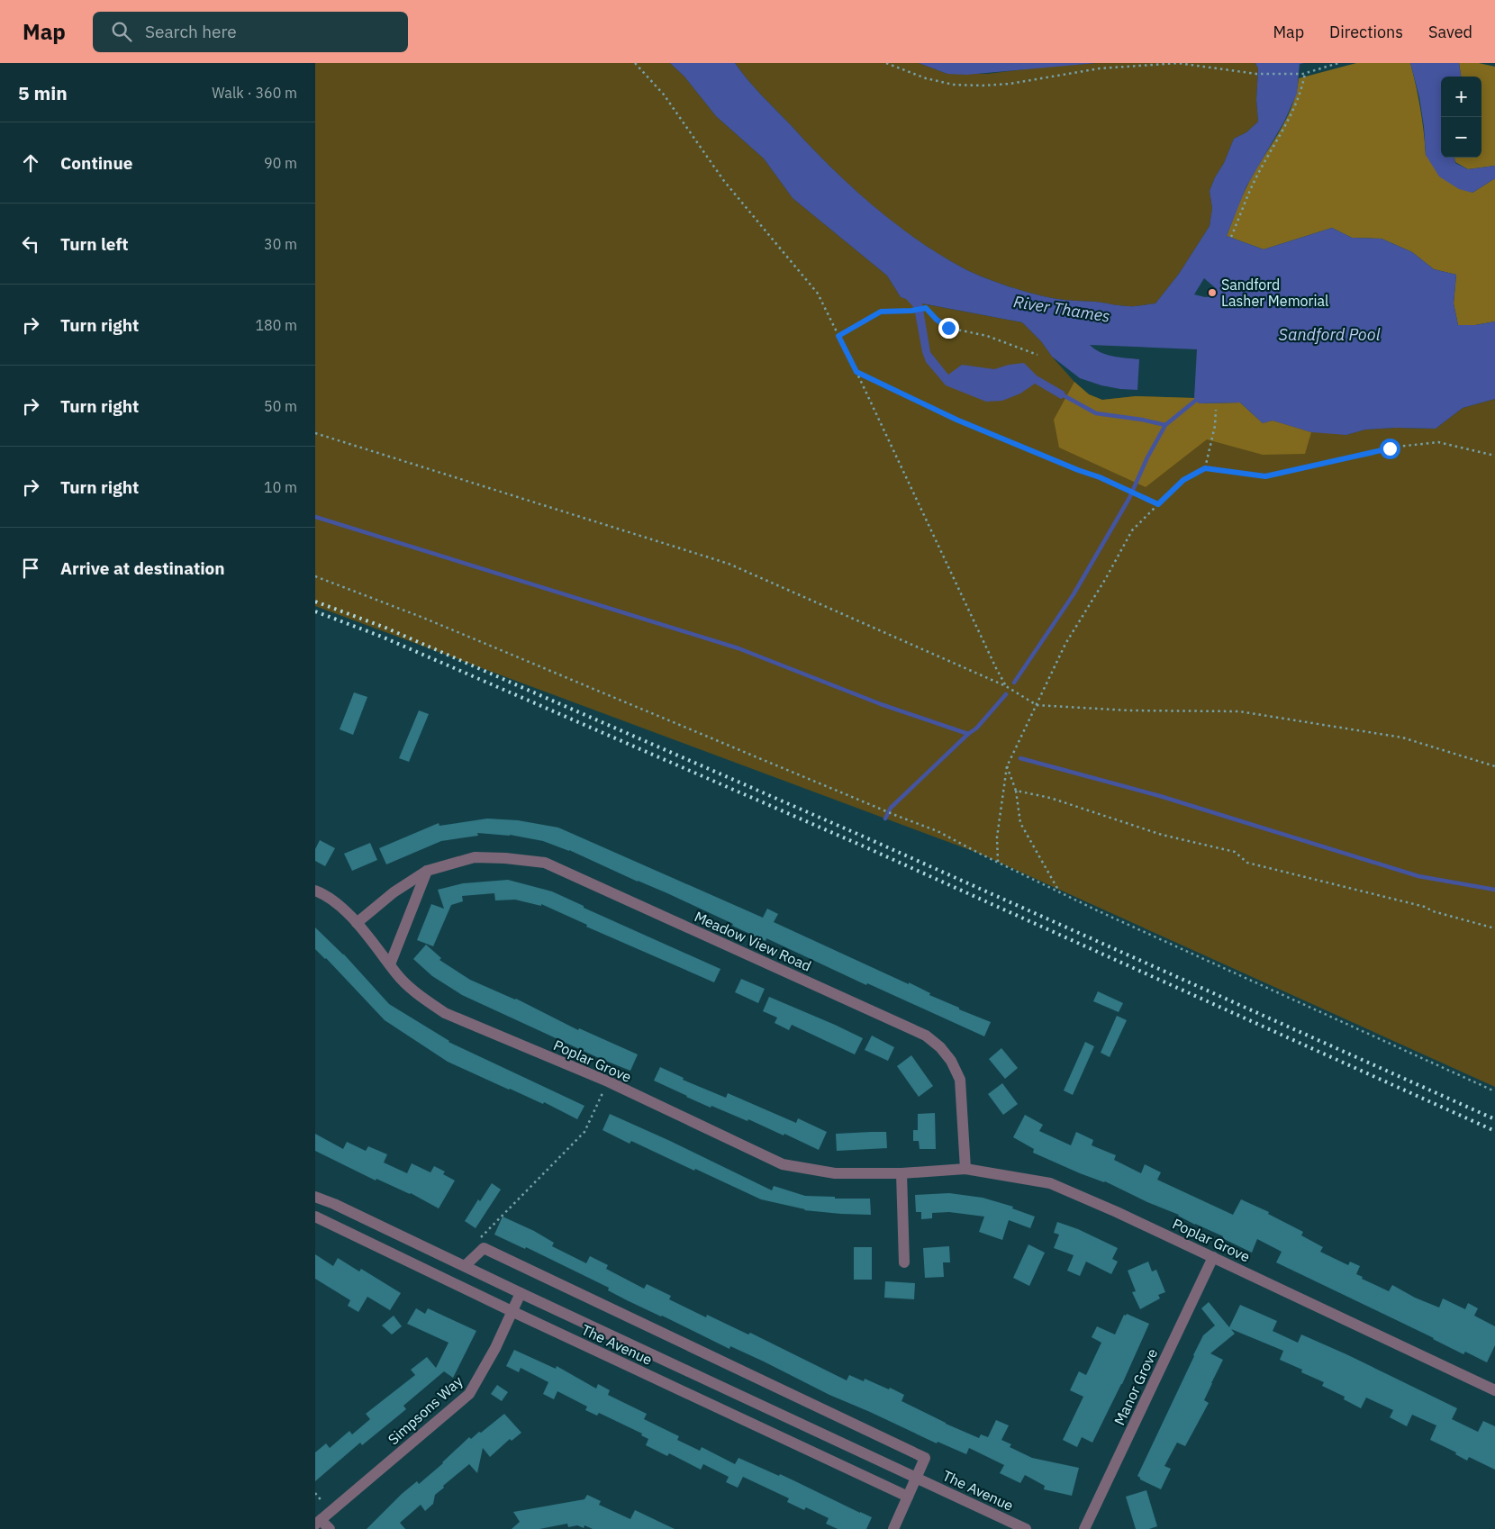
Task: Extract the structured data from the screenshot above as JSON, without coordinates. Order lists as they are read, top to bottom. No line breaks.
{"streets":{"street":["Meadow View Road","Poplar Grove","The Avenue","Manor Grove","Simpsons Way"]},"crossings":[["Meadow View Road","Poplar Grove"],["Poplar Grove","Manor Grove"],["The Avenue","Simpsons Way"]],"water":["River Thames","Sandford Pool"],"places":["Sandford Lasher Memorial"],"page":{"header":"Map","search":"Search here","nav":["Map","Directions","Saved"],"heading":["5 min","Walk · 360 m"],"map_buttons":["+","−"],"list":[["Continue","90 m"],["Turn left","30 m"],["Turn right","180 m"],["Turn right","50 m"],["Turn right","10 m"],"Arrive at destination"]}}
